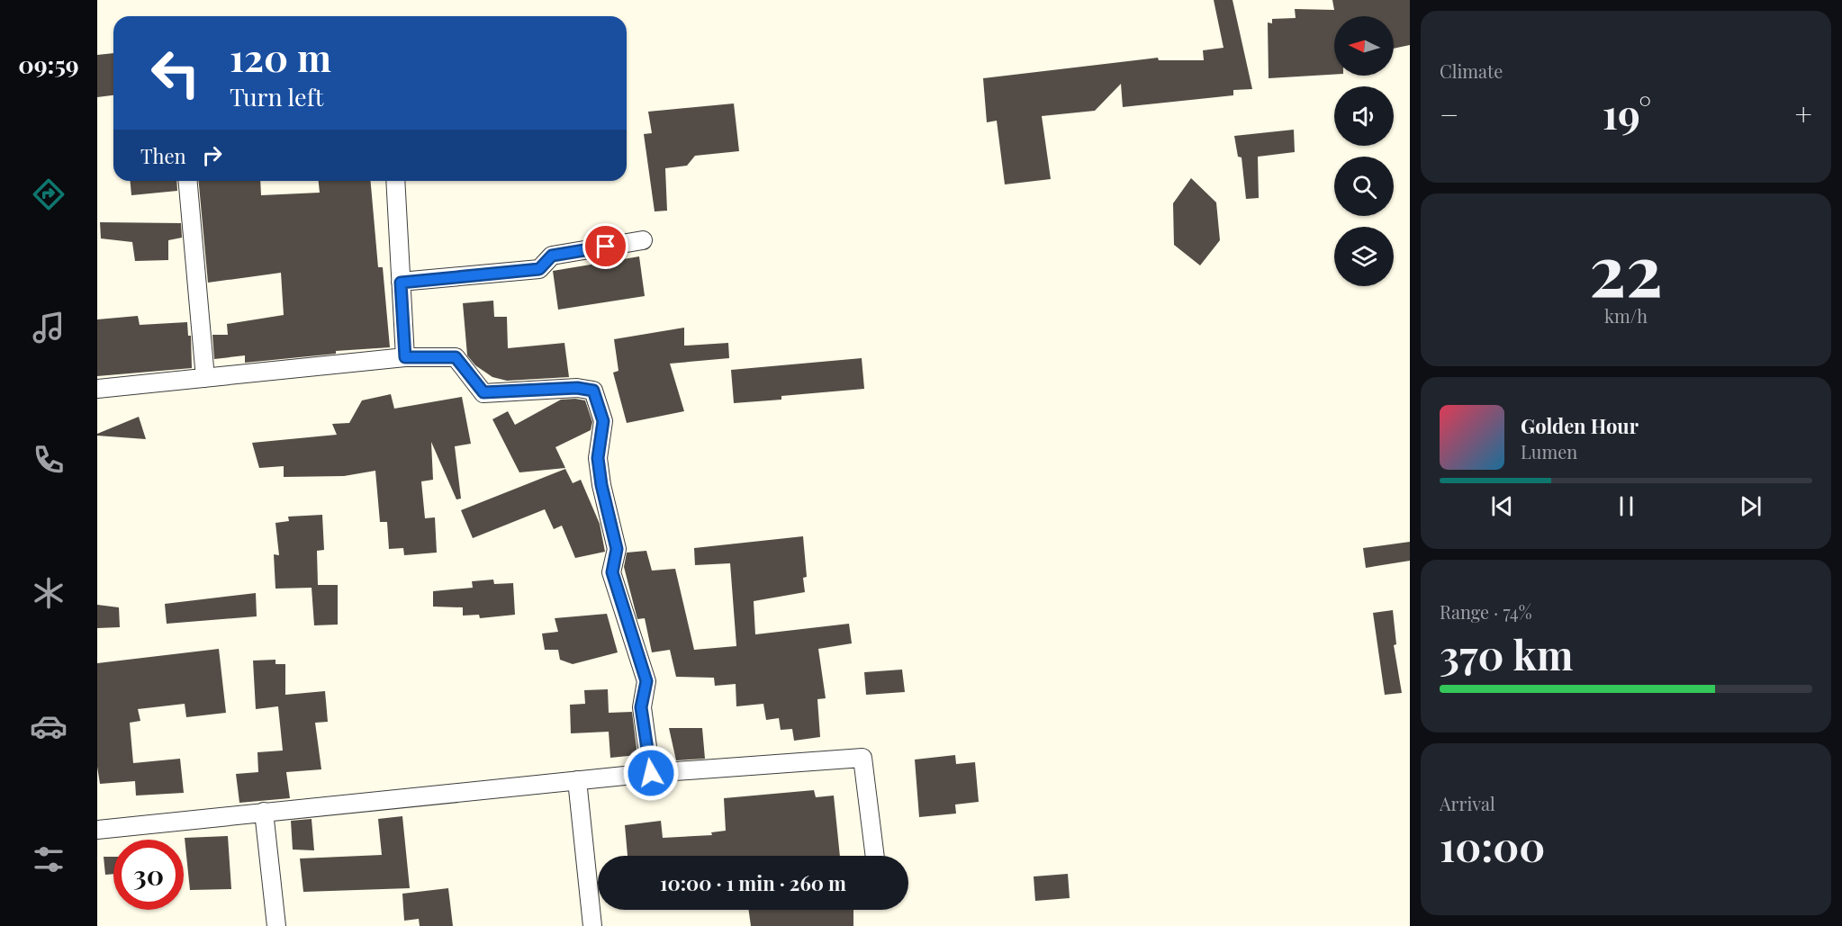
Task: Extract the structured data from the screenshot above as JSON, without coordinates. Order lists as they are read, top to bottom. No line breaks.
{"north":"left","page":{"tabs":"09:59","tile":["Climate",["22","km/h"],["Range · 74%","370 km"],["Arrival","10:00"]],"turn":["120 m","Turn left"],"heat":["−","19°","+"],"then":"Then","song":["Golden Hour","Lumen"],"limit":"30","trip":"10:00 · 1 min · 260 m"}}
